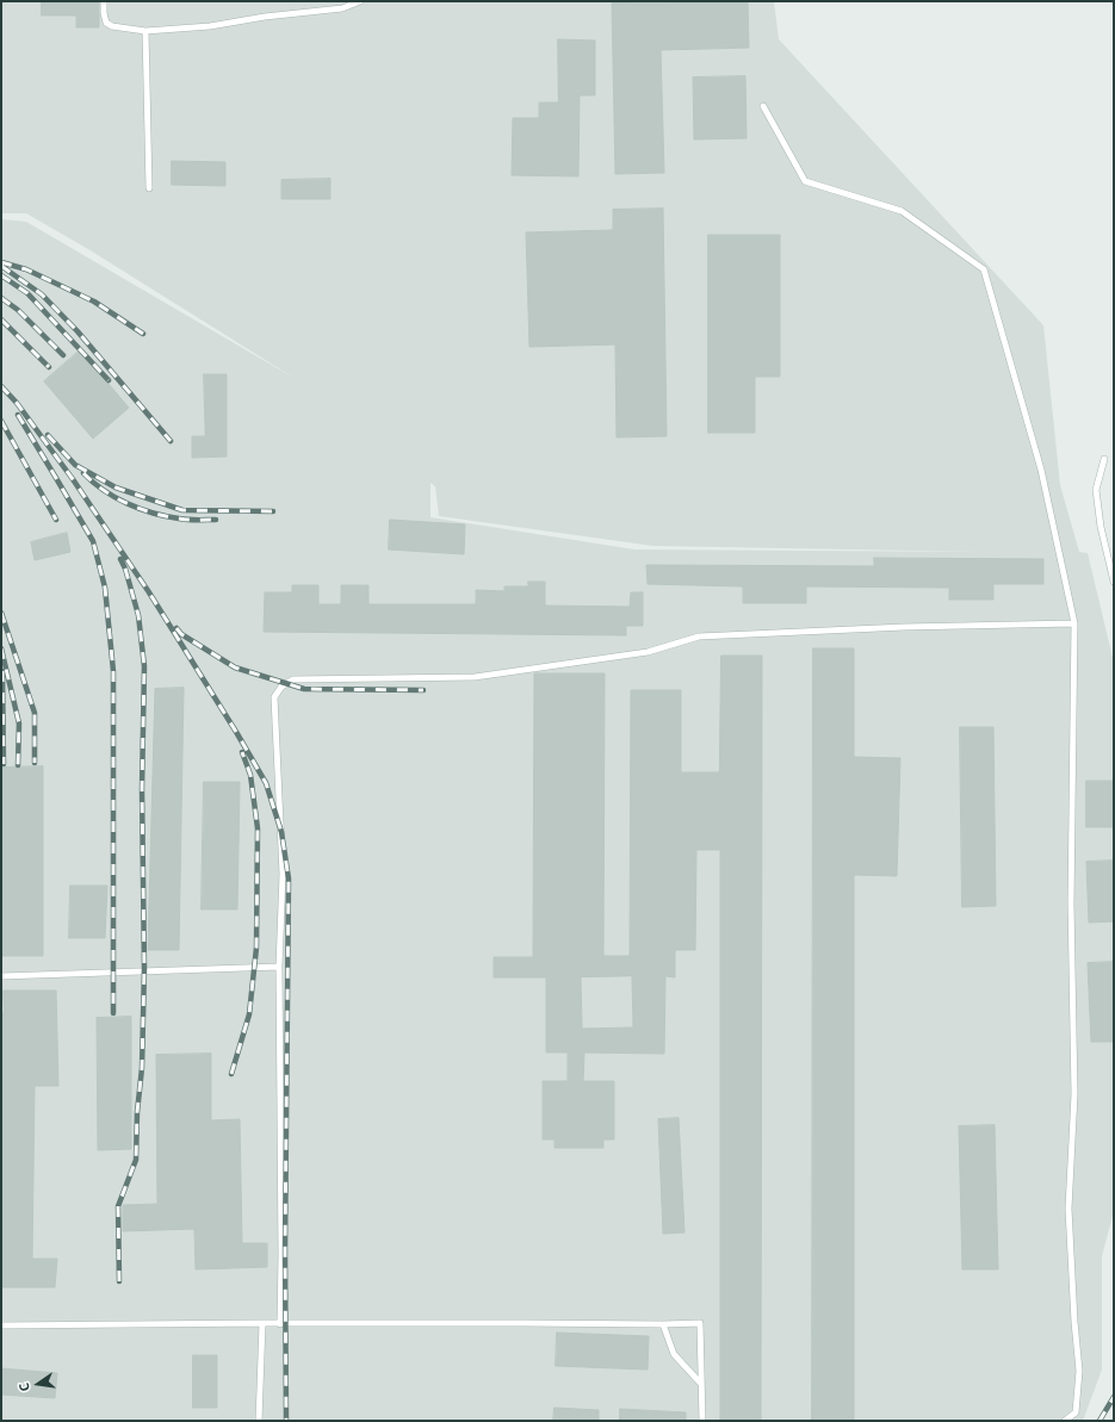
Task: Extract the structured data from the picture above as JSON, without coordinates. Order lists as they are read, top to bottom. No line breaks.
{"north":"left"}
